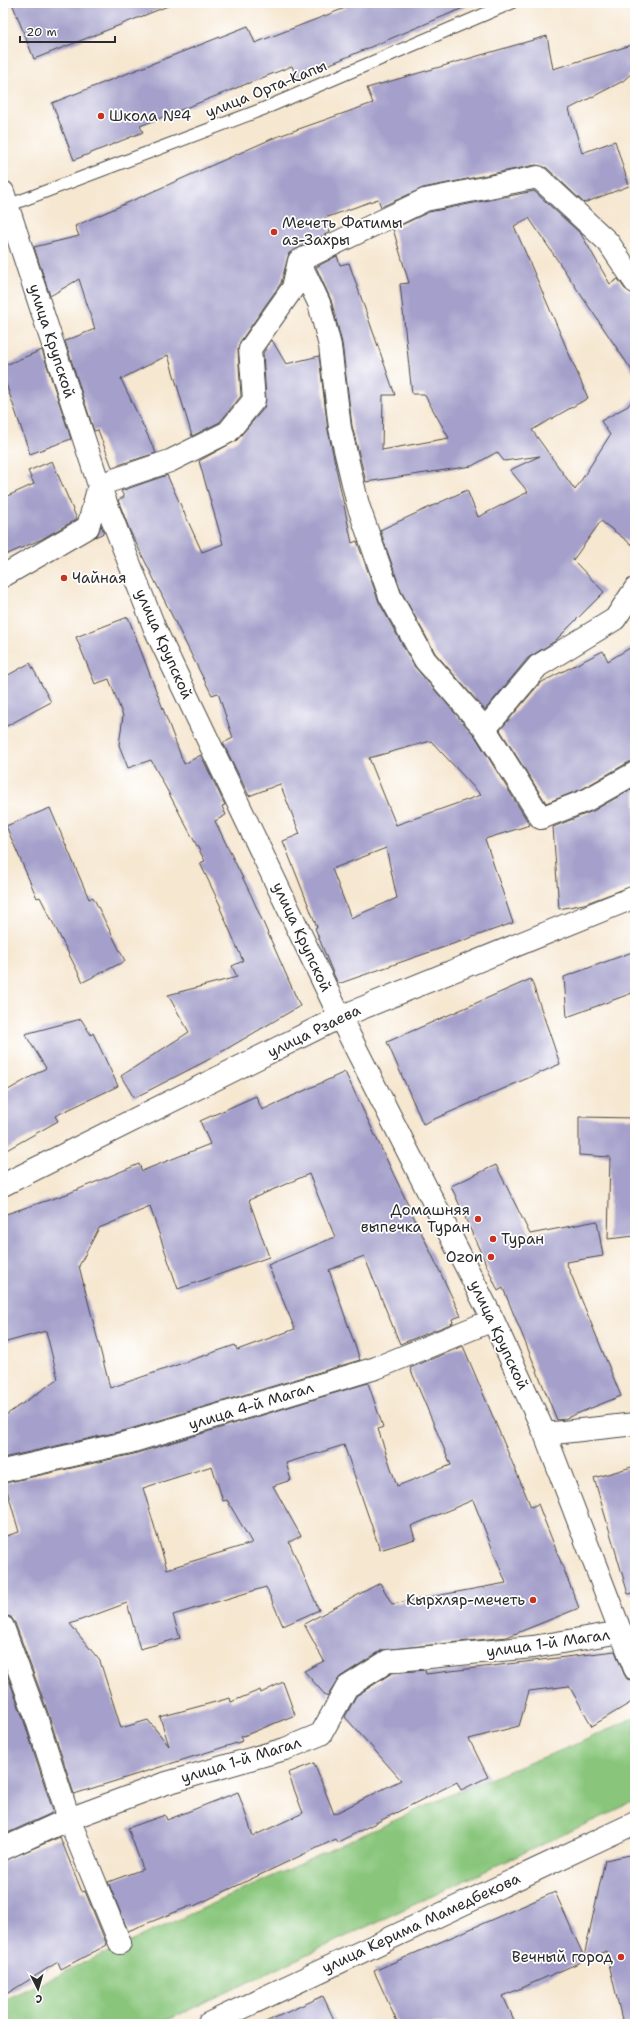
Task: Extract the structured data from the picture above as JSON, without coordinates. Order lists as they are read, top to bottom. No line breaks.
{"streets":{"street":["улица Крупской","улица Рзаева","улица 4-й Магал","улица 1-й Магал","улица Керима Мамедбекова"],"lane":["улица Орта-Капы"]},"crossings":[["улица Орта-Капы","улица Крупской"],["улица Крупской","улица Рзаева"],["улица Крупской","улица 4-й Магал"],["улица Крупской","улица 1-й Магал"]],"places":["Школа №4","Мечеть Фатимы аз-Захры","Чайная","Домашняя выпечка Туран","Туран","Ozon","Кырхляр-мечеть","Вечный город"],"scale_bar":"20 m","north":"bottom"}
